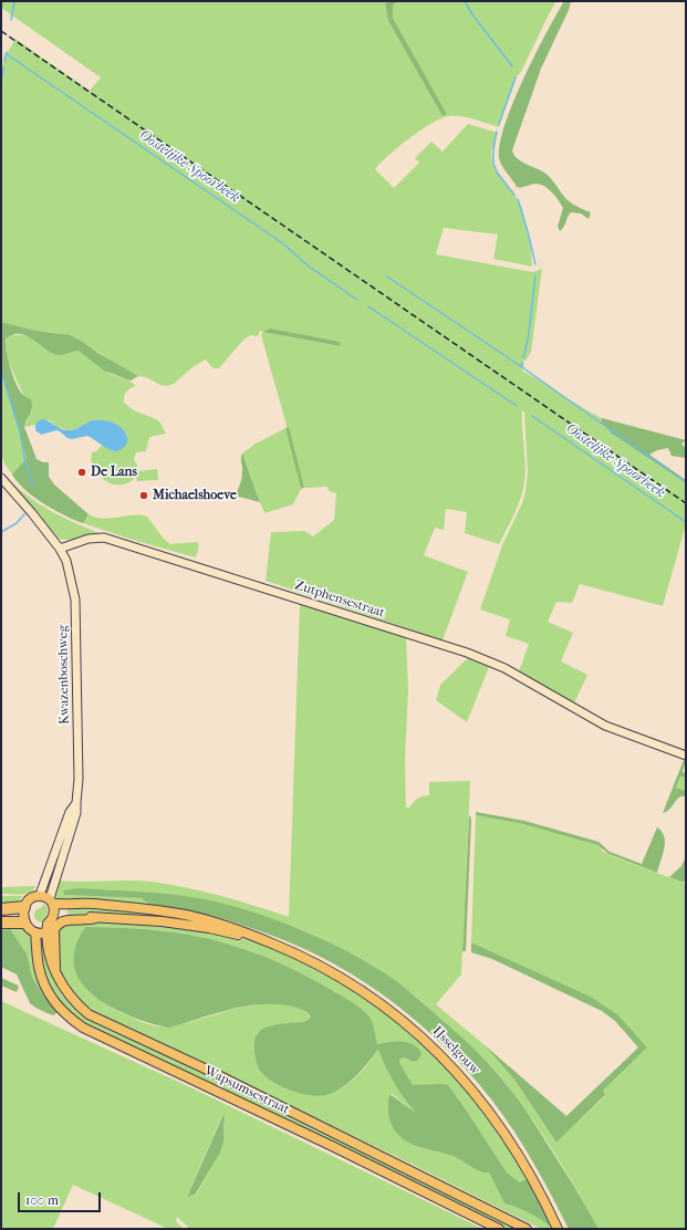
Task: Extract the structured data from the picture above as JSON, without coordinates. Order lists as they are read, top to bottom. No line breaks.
{"streets":{"main road":["IJsselgouw","Wapsumsestraat"],"street":["Zutphensestraat","Kwazenboschweg"]},"crossings":[["Zutphensestraat","Kwazenboschweg"]],"water":["Oostelijke Spoorbeek"],"places":["De Lans","Michaelshoeve"],"scale_bar":"100 m"}
